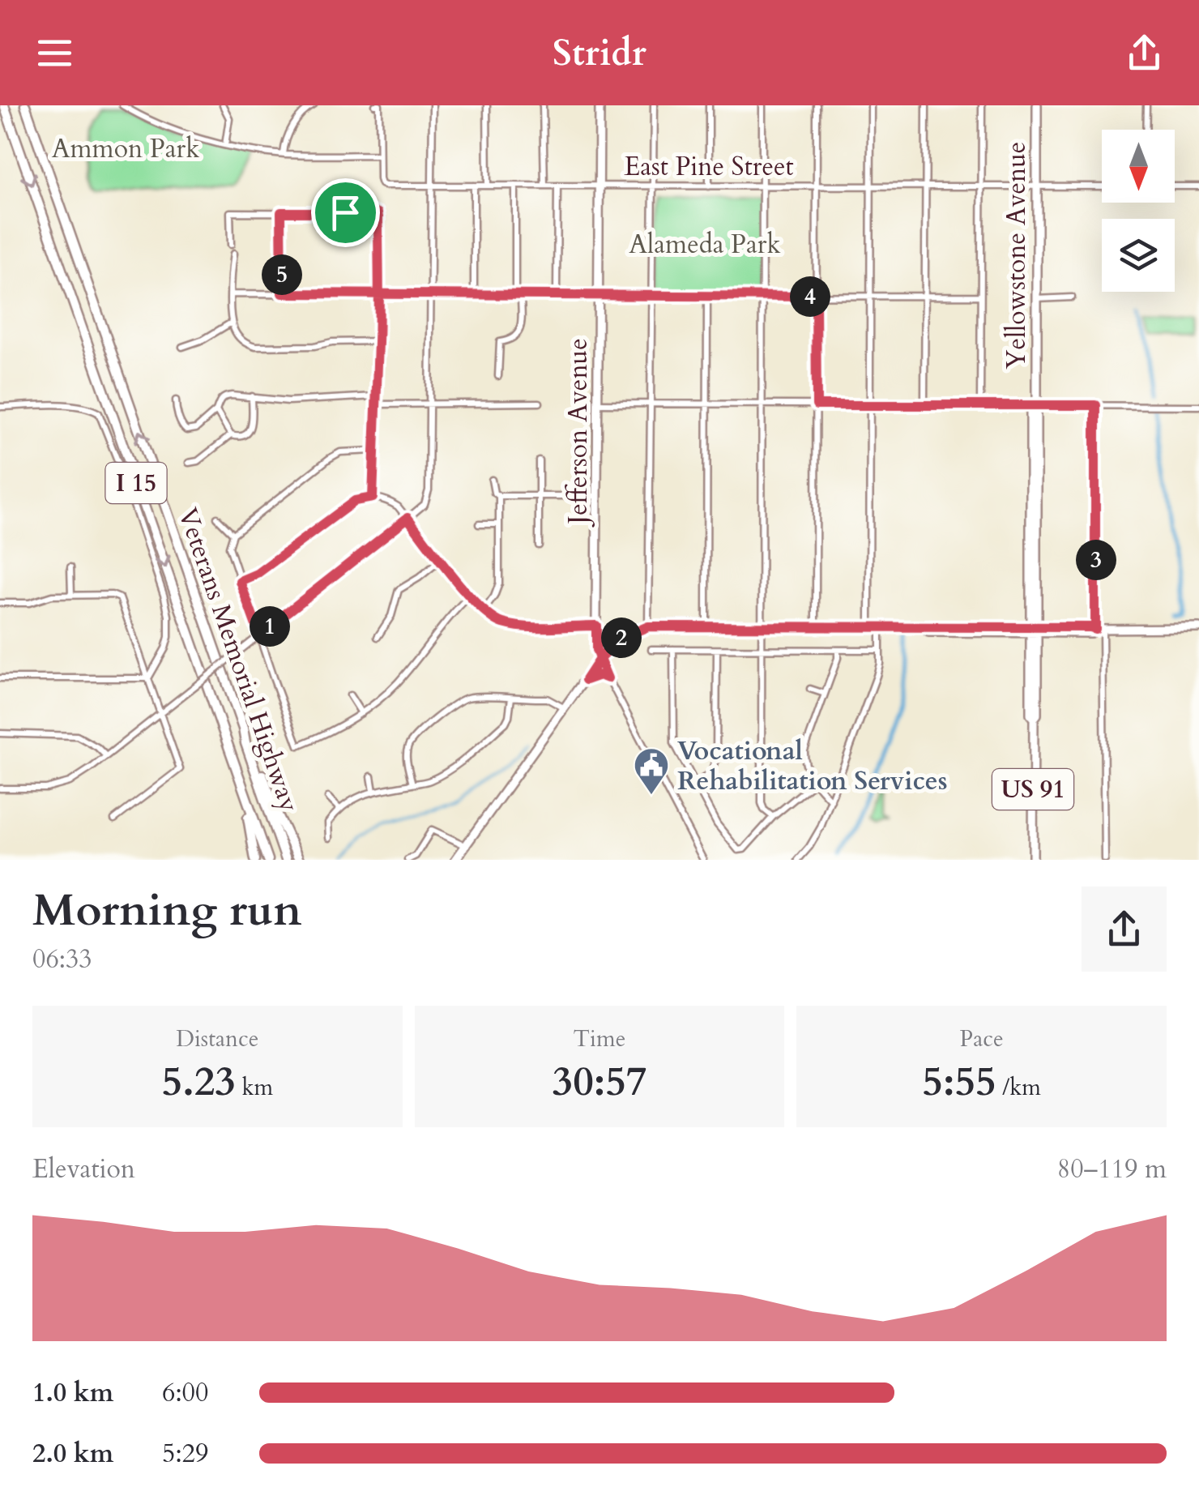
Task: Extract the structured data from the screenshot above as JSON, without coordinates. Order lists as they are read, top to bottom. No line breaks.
{"streets":{"highway":["I 15","Veterans Memorial Highway"],"main road":["Yellowstone Avenue","Jefferson Avenue","US 91"],"street":["East Pine Street"]},"crossings":[["East Pine Street","Yellowstone Avenue"],["East Pine Street","Jefferson Avenue"]],"parks":["Ammon Park","Alameda Park"],"places":{"public building":["Vocational Rehabilitation Services"]},"north":"bottom","page":{"header":"Stridr","pins":["5","4","3","1","2"],"heading":["Morning run","06:33"],"stats":[["Distance","5.23 km"],["Time","30:57"],["Pace","5:55 /km"]],"chart":["Elevation","80–119 m"],"list":[{"name":"1.0 km","note":"6:00"},{"name":"2.0 km","note":"5:29"}]}}
